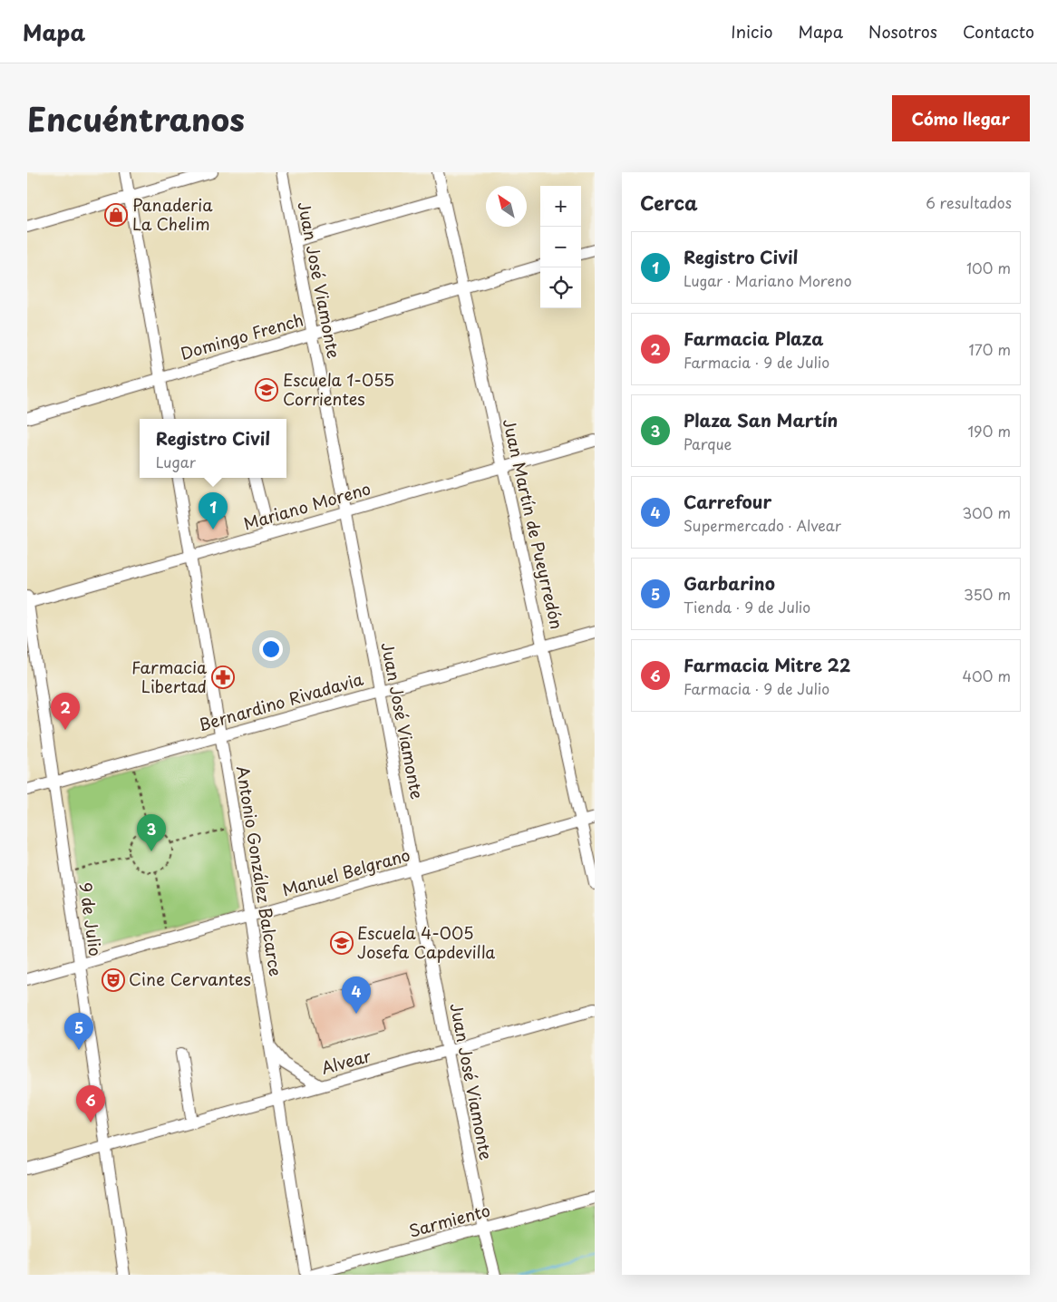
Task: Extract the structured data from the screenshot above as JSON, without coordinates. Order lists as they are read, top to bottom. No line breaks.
{"streets":{"street":["Juan José Viamonte","Domingo French","Mariano Moreno","Juan Martín de Pueyrredón","Bernardino Rivadavia","Antonio González Balcarce","Manuel Belgrano","9 de Julio","Alvear","Sarmiento"]},"crossings":[["Juan José Viamonte","Domingo French"],["Juan José Viamonte","Mariano Moreno"],["Juan José Viamonte","Bernardino Rivadavia"],["Juan José Viamonte","Manuel Belgrano"],["Juan José Viamonte","Alvear"],["Juan José Viamonte","Sarmiento"],["Domingo French","Juan Martín de Pueyrredón"],["Mariano Moreno","Juan Martín de Pueyrredón"],["Mariano Moreno","Antonio González Balcarce"],["Mariano Moreno","9 de Julio"],["Juan Martín de Pueyrredón","Bernardino Rivadavia"],["Juan Martín de Pueyrredón","Manuel Belgrano"],["Bernardino Rivadavia","Antonio González Balcarce"],["Bernardino Rivadavia","9 de Julio"],["Antonio González Balcarce","Manuel Belgrano"],["Antonio González Balcarce","Alvear"],["Manuel Belgrano","9 de Julio"],["9 de Julio","Alvear"]],"places":{"shop":["Panaderia La Chelim"],"school or university":["Escuela 1-055 Corrientes","Escuela 4-005 Josefa Capdevilla"],"pharmacy":["Farmacia Libertad"],"theatre":["Cine Cervantes"]},"north":"top left","page":{"header":"Mapa","nav":["Inicio","Mapa","Nosotros","Contacto"],"title":"Encuéntranos","buttons":"Cómo llegar","heading":["Cerca","6 resultados"],"map_buttons":["+","−"],"list":[{"mark":"1","name":"Registro Civil","note":"Lugar · Mariano Moreno","value":"100 m"},{"mark":"2","name":"Farmacia Plaza","note":"Farmacia · 9 de Julio","value":"170 m"},{"mark":"3","name":"Plaza San Martín","note":"Parque","value":"190 m"},{"mark":"4","name":"Carrefour","note":"Supermercado · Alvear","value":"300 m"},{"mark":"5","name":"Garbarino","note":"Tienda · 9 de Julio","value":"350 m"},{"mark":"6","name":"Farmacia Mitre 22","note":"Farmacia · 9 de Julio","value":"400 m"}],"popup":["Registro Civil","Lugar"],"pins":["1","2","3","4","5","6"]}}
